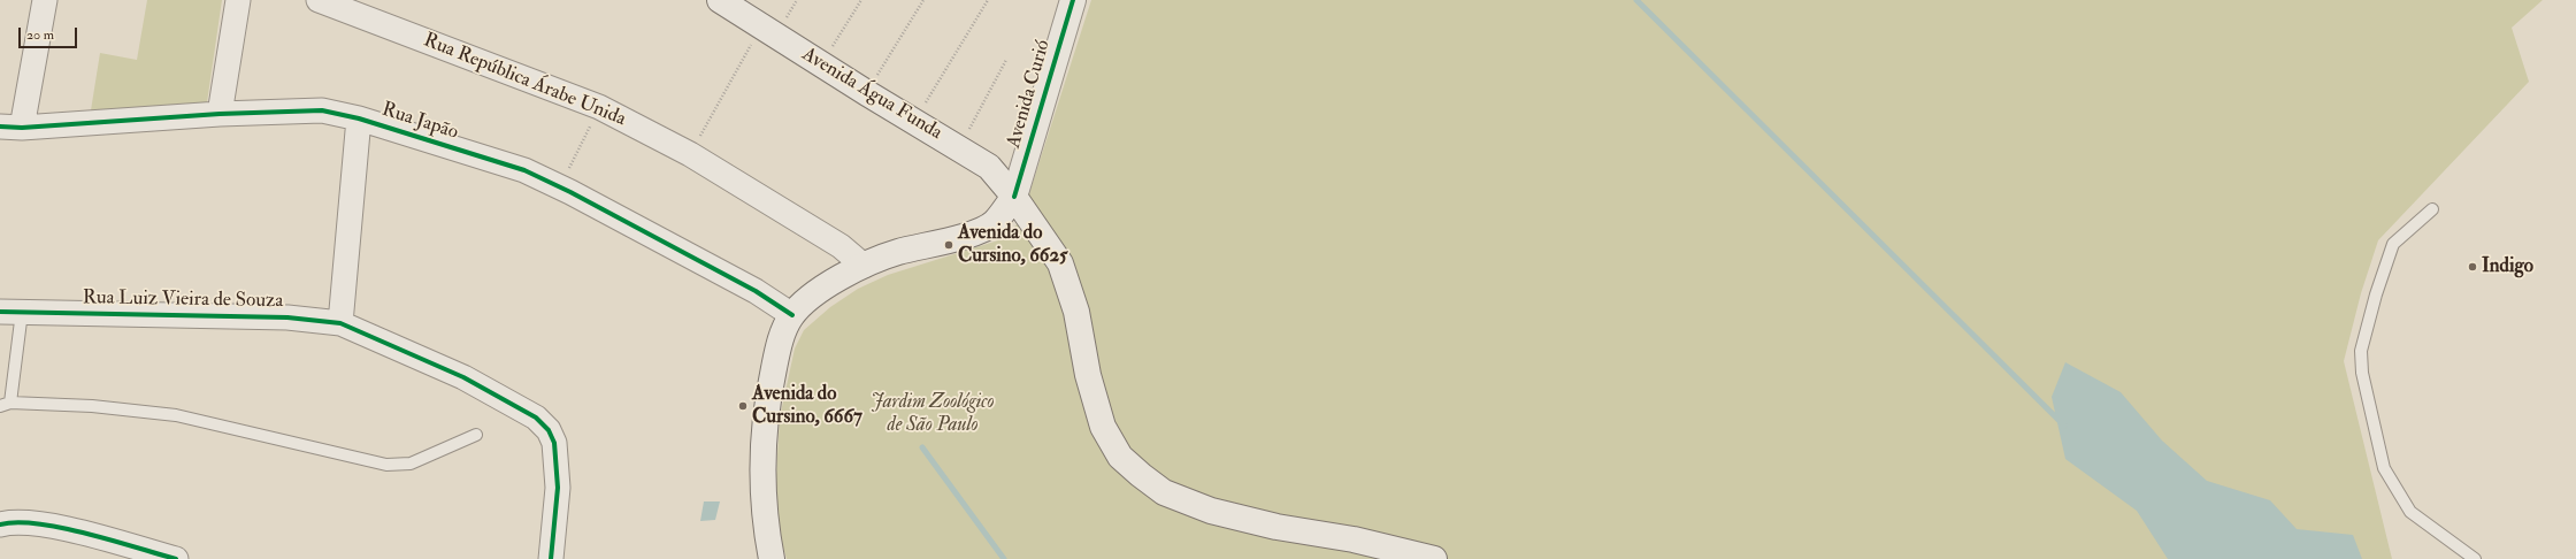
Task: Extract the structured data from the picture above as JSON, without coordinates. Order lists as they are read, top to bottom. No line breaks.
{"streets":{"main road":["Avenida Água Funda","Avenida Curió"],"street":["Rua República Árabe Unida","Rua Japão","Rua Luiz Vieira de Souza"]},"crossings":[["Avenida Água Funda","Avenida Curió"]],"parks":["Jardim Zoológico de São Paulo"],"places":["Avenida do Cursino, 6625","Indigo","Avenida do Cursino, 6667"],"scale_bar":"20 m"}
